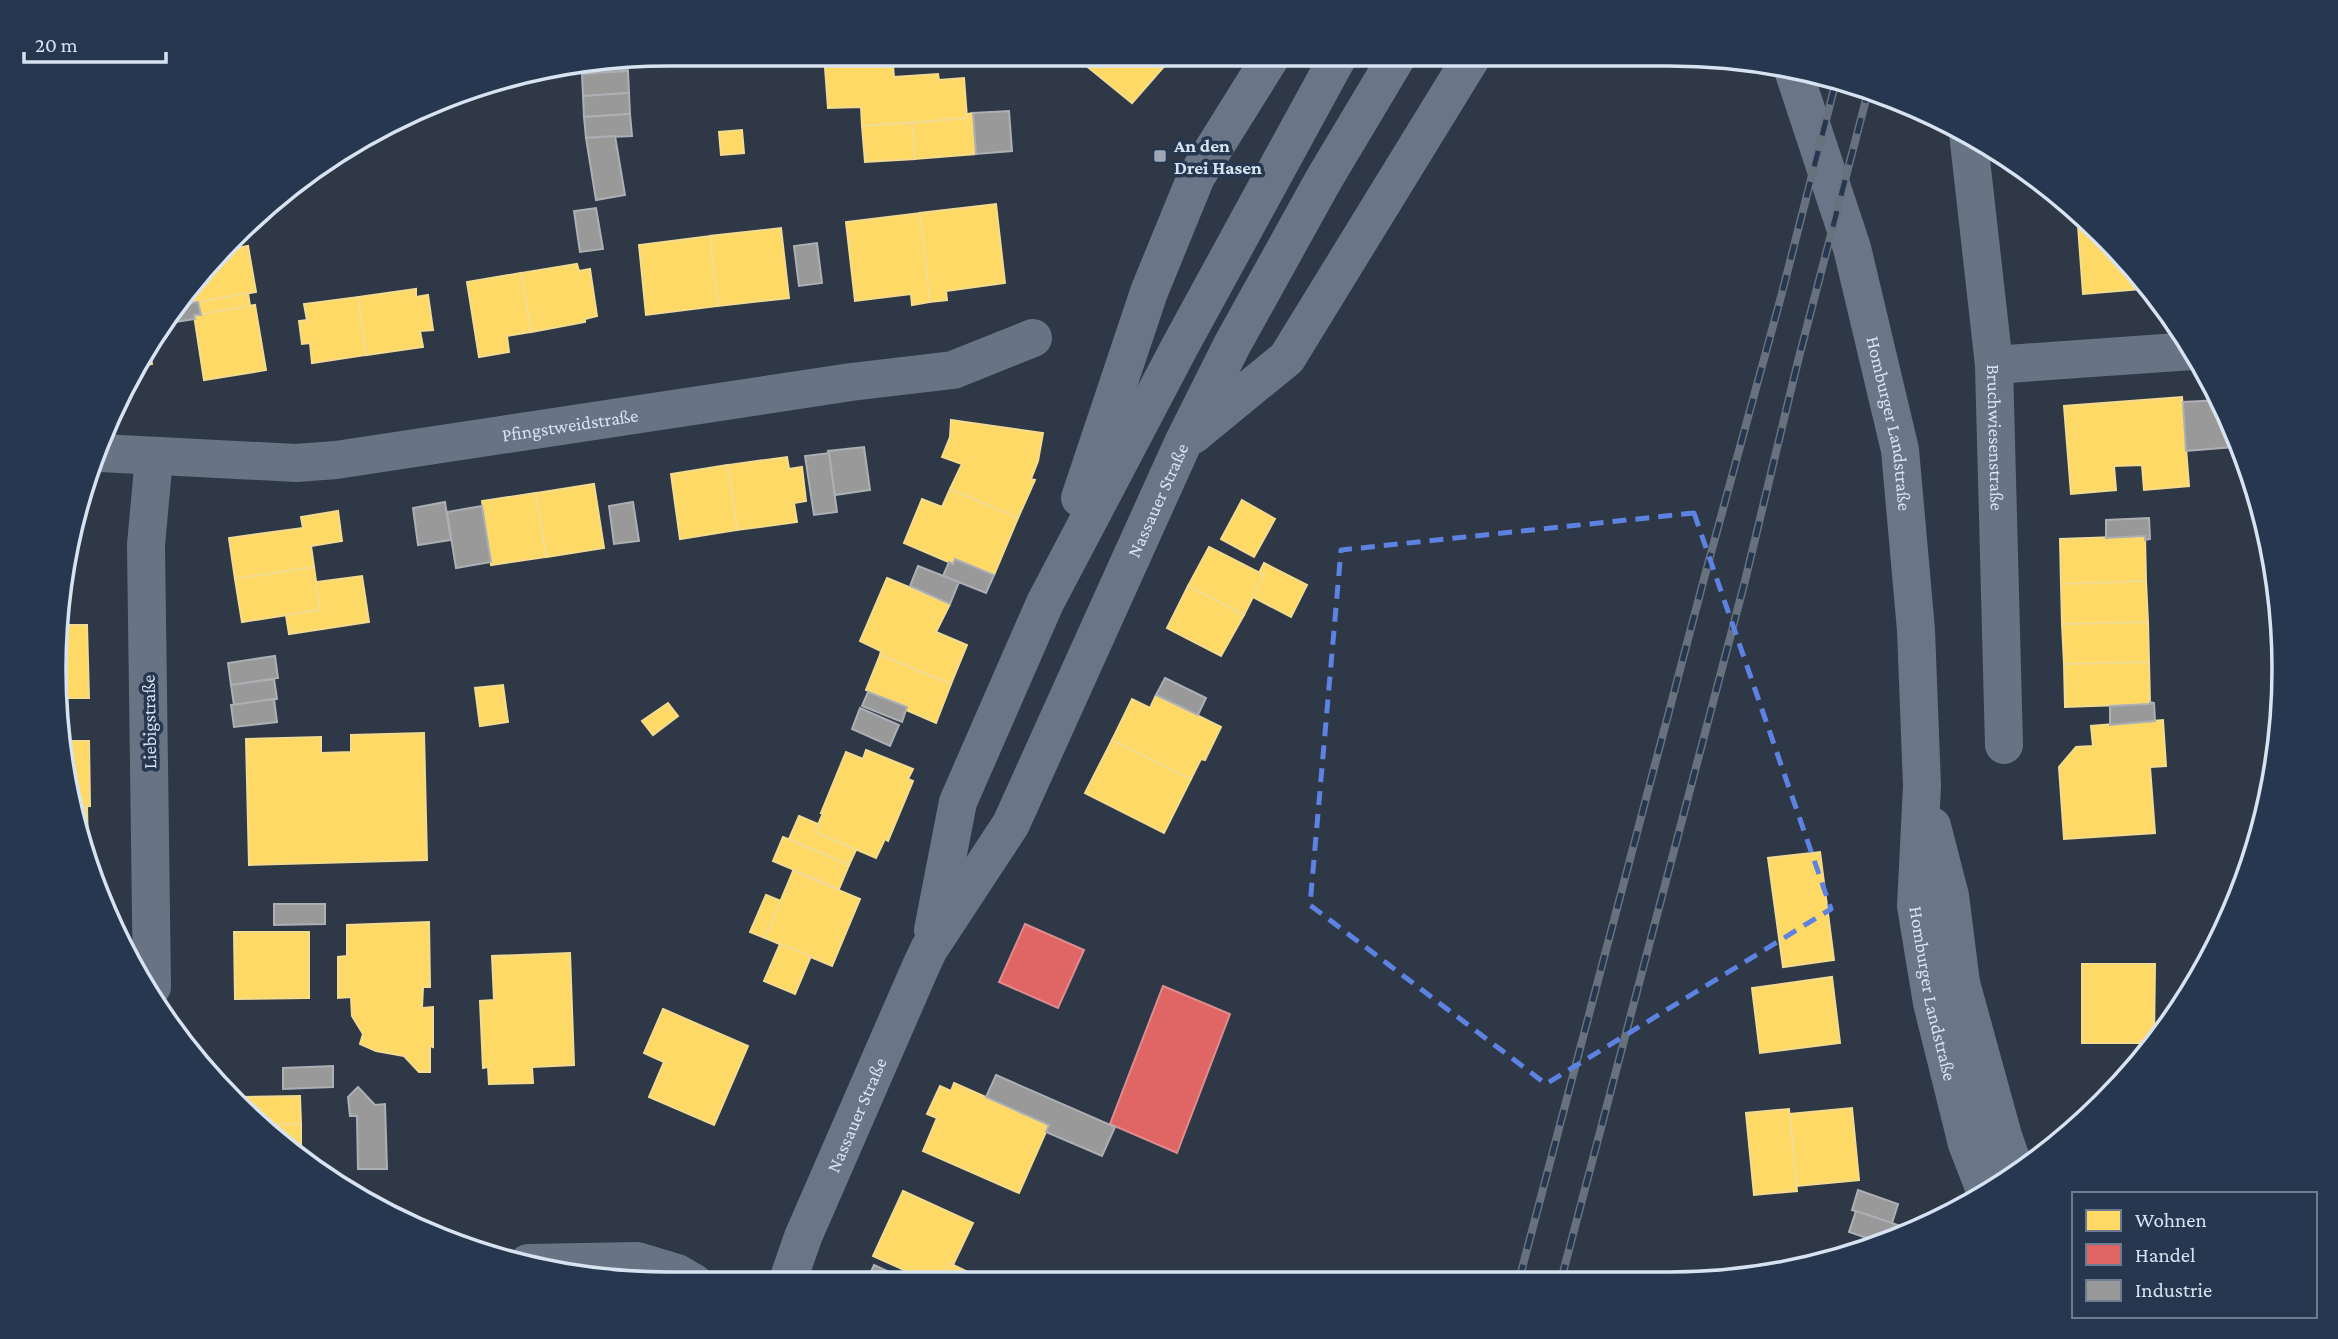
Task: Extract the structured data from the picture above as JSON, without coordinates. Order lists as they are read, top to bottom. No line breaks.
{"streets":{"main road":["Homburger Landstraße","Nassauer Straße"],"street":["Pfingstweidstraße","Bruchwiesenstraße","Liebigstraße"]},"crossings":[["Pfingstweidstraße","Liebigstraße"]],"places":{"transit":["An den Drei Hasen"]},"legend":["Wohnen","Handel","Industrie"],"scale_bar":"20 m"}
